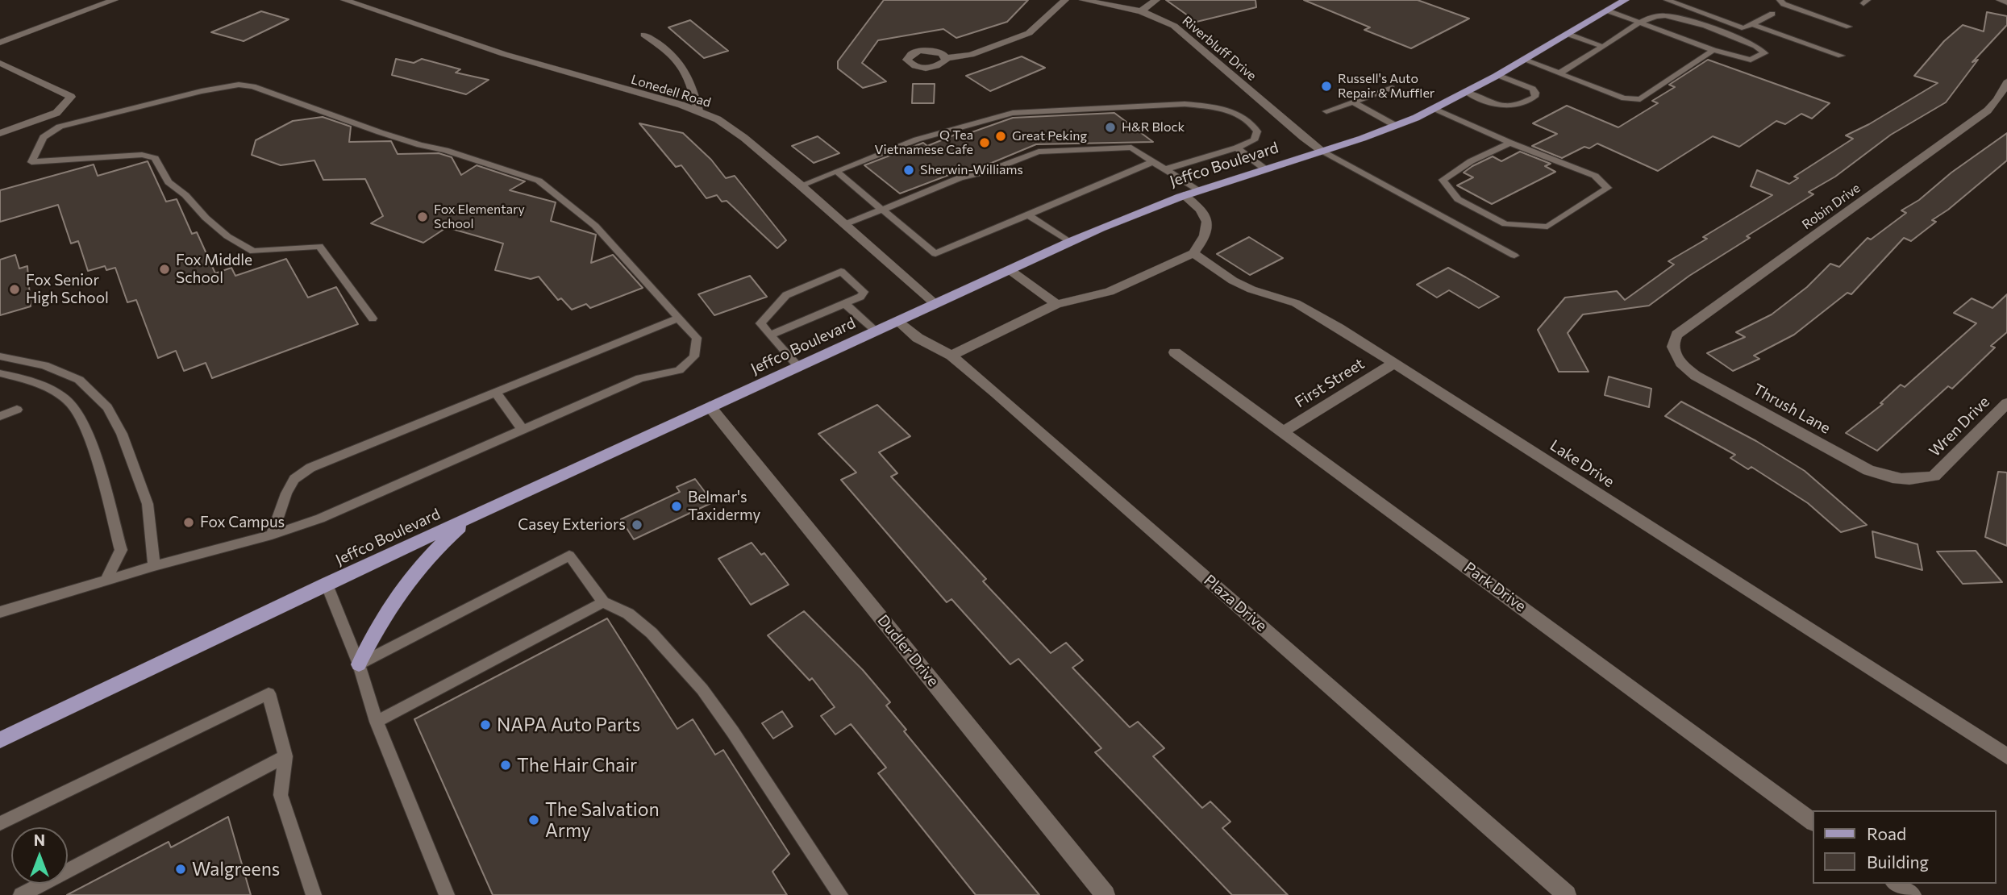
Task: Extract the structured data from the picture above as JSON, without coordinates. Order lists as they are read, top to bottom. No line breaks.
{"streets":{"main road":["Jeffco Boulevard"],"street":["Riverbluff Drive","Lonedell Road","Robin Drive","First Street","Thrush Lane","Wren Drive","Lake Drive","Park Drive","Plaza Drive","Dudler Drive"]},"crossings":[["Riverbluff Drive","Jeffco Boulevard"],["Lonedell Road","Jeffco Boulevard"],["Jeffco Boulevard","Plaza Drive"],["Jeffco Boulevard","Dudler Drive"],["Robin Drive","Thrush Lane"],["First Street","Lake Drive"],["First Street","Park Drive"],["Thrush Lane","Wren Drive"]],"places":["Russell's Auto Repair & Muffler","H&R Block","Great Peking","Q Tea Vietnamese Cafe","Sherwin-Williams","Fox Elementary School","Fox Middle School","Fox Senior High School","Belmar's Taxidermy","Fox Campus","Casey Exteriors","NAPA Auto Parts","The Hair Chair","The Salvation Army","Walgreens"],"legend":["Road","Building"],"north":"top"}
